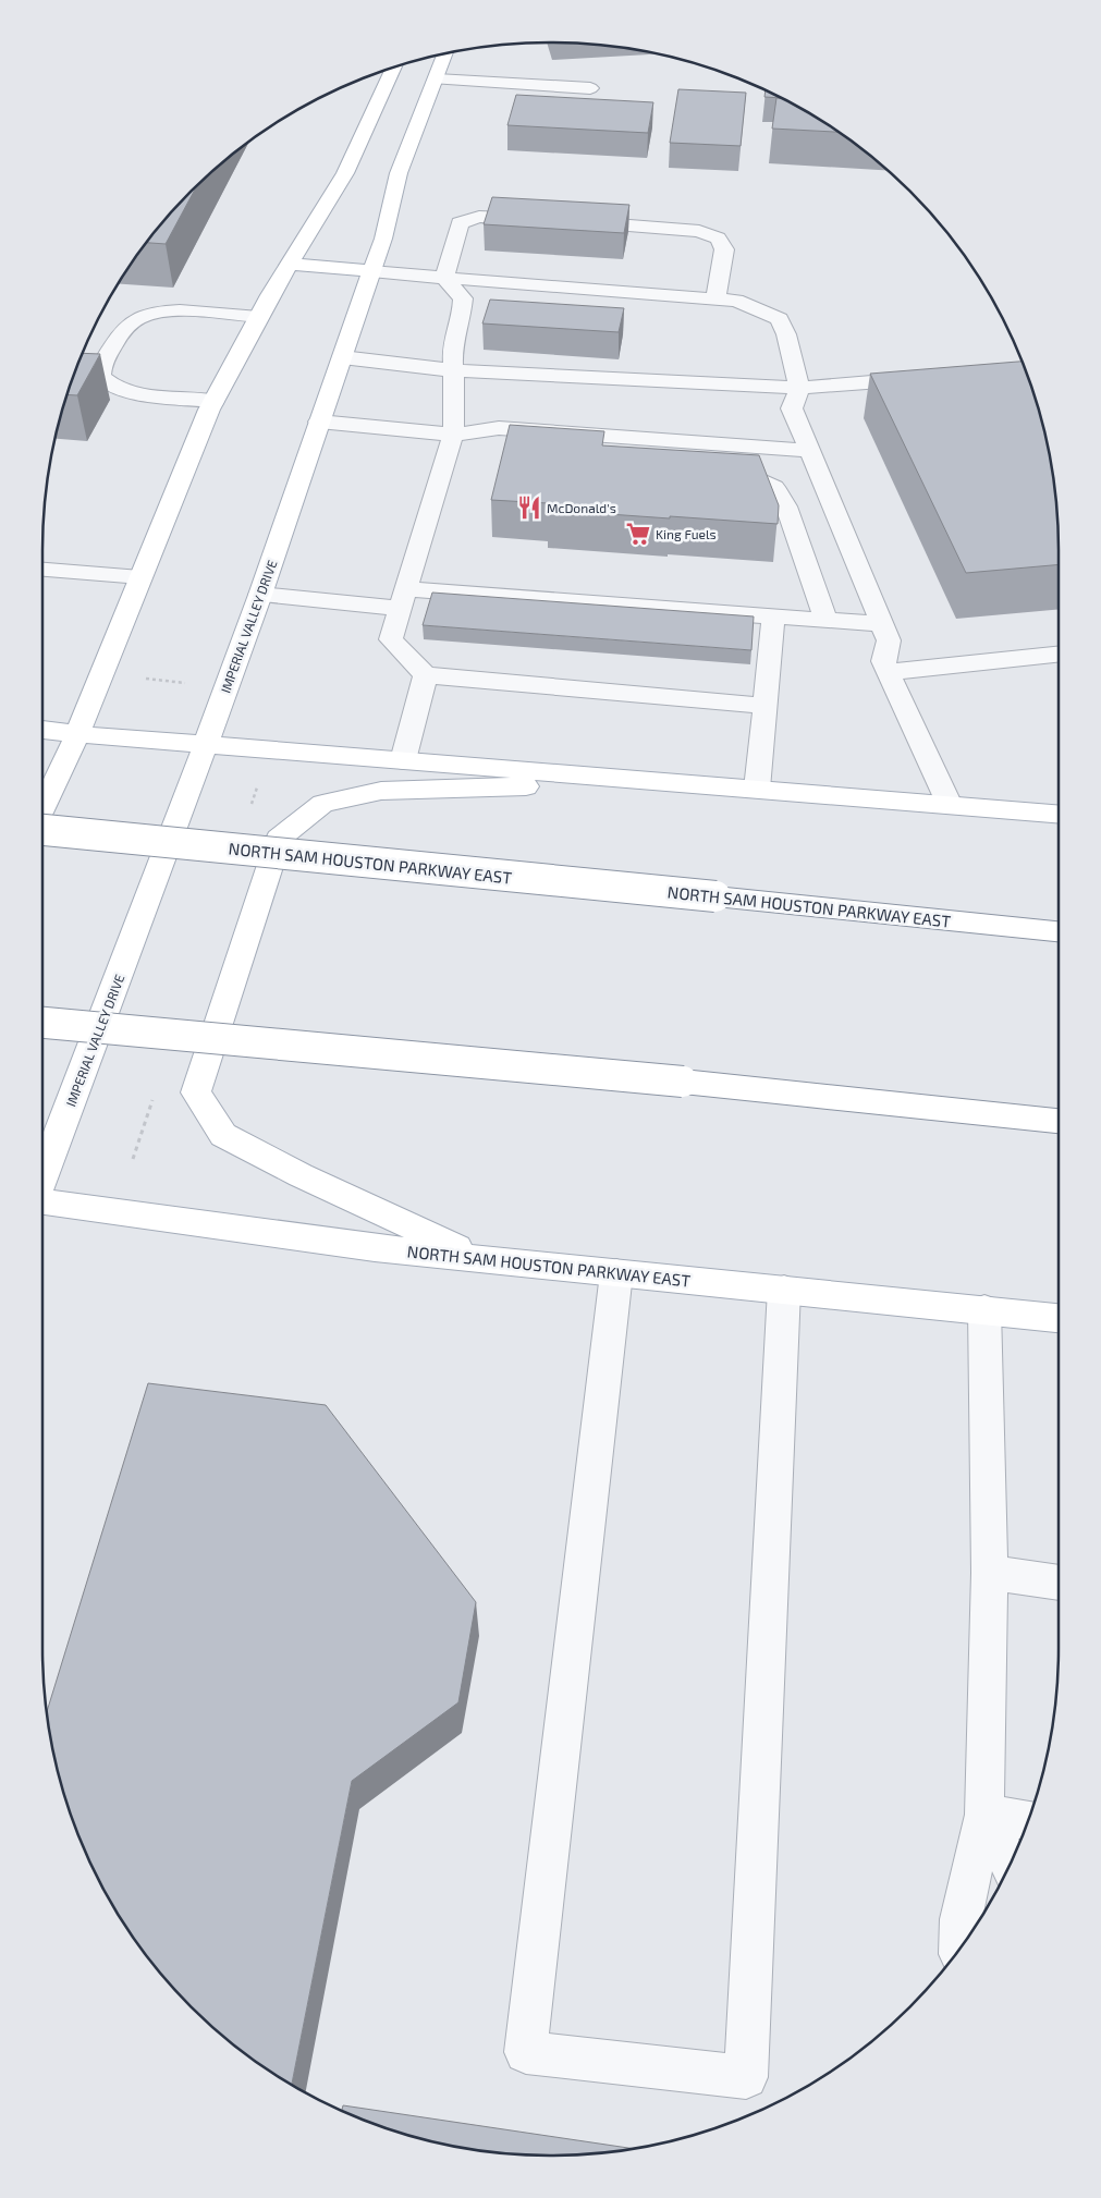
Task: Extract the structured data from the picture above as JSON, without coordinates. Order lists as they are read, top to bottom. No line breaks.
{"streets":{"main road":["IMPERIAL VALLEY DRIVE","NORTH SAM HOUSTON PARKWAY EAST"]},"places":{"restaurant":["McDonald's"],"supermarket":["King Fuels"]}}
